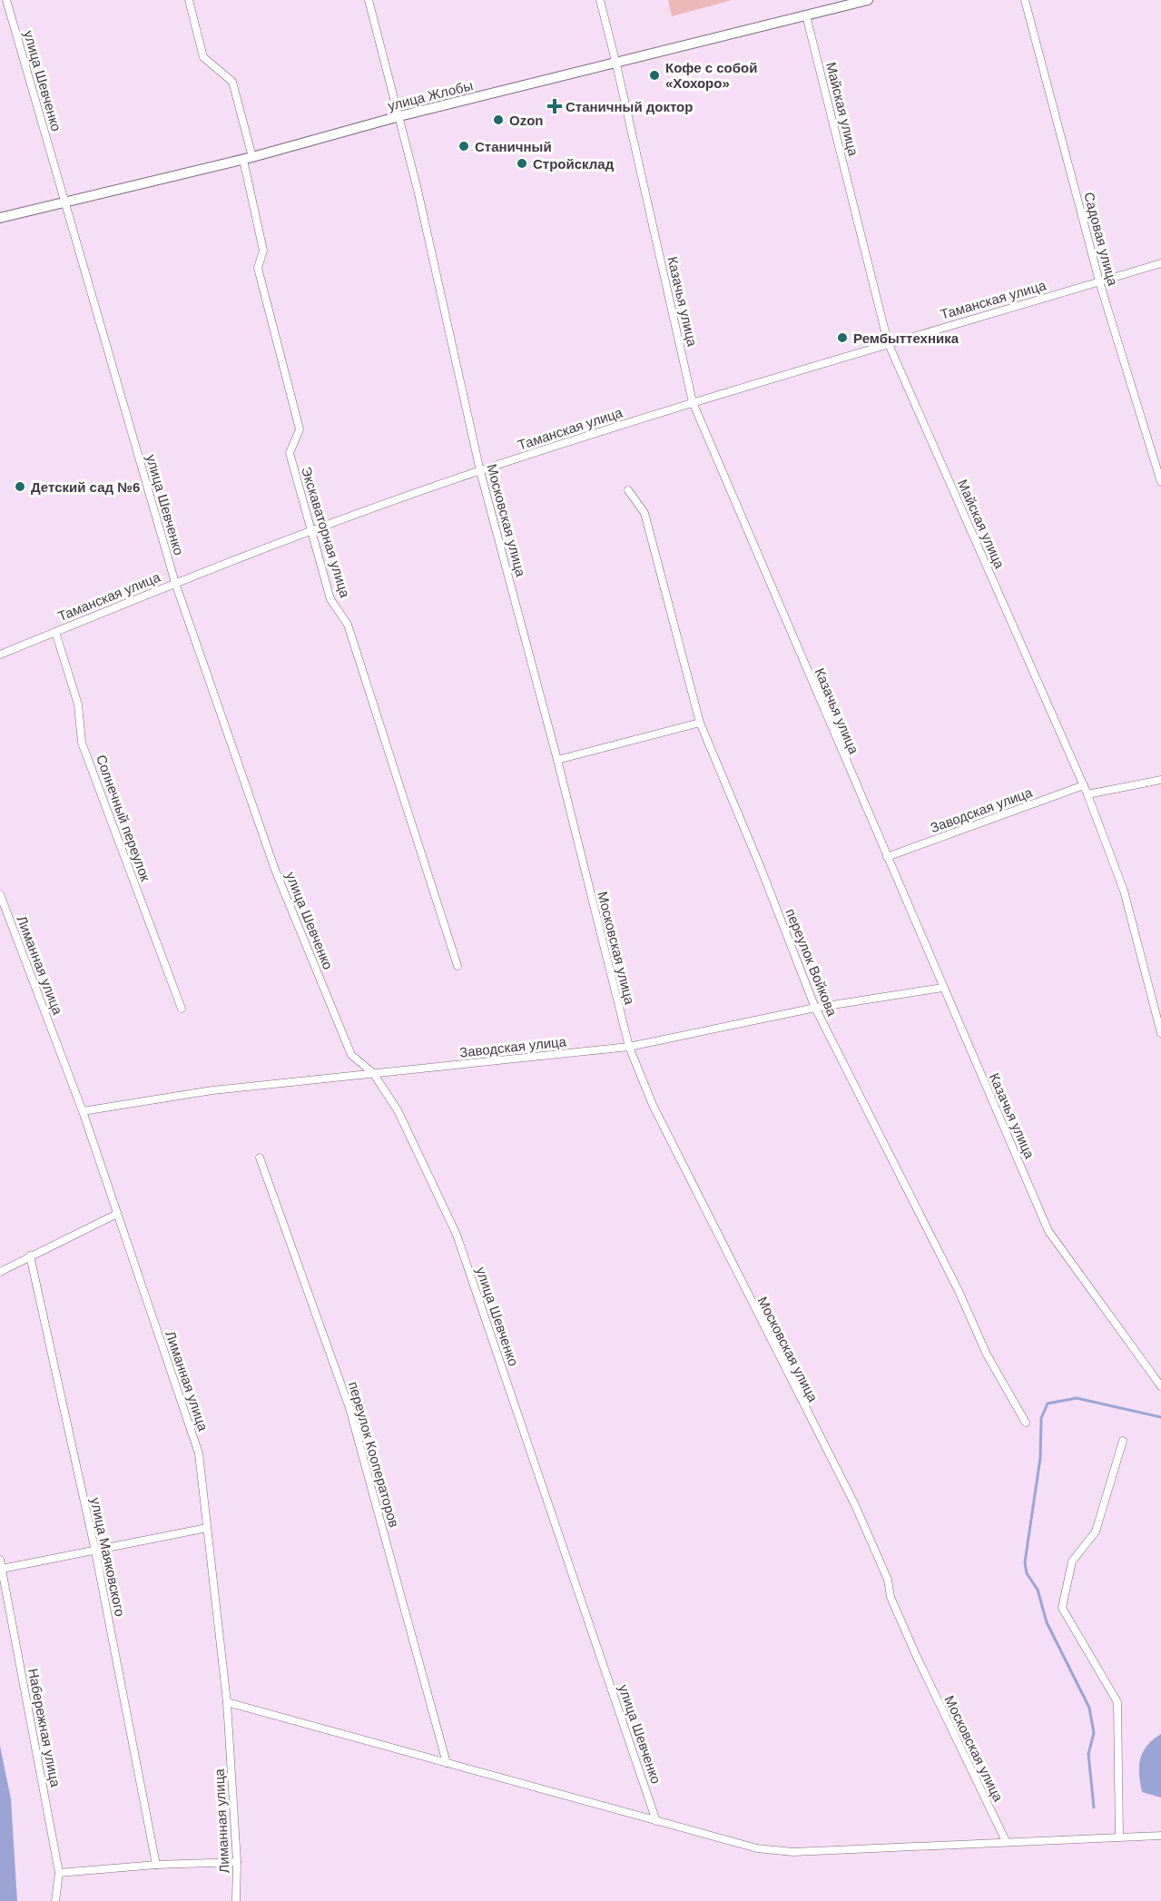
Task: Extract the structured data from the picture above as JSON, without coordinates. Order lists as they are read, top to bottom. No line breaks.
{"streets":{"street":["улица Шевченко","улица Жлобы","Майская улица","Садовая улица","Таманская улица","Казачья улица","Московская улица","Экскаваторная улица","Заводская улица","Солнечный переулок","переулок Войкова","Лиманная улица","переулок Кооператоров","улица Маяковского","Набережная улица"]},"crossings":[["улица Шевченко","улица Жлобы"],["улица Шевченко","Таманская улица"],["улица Шевченко","Заводская улица"],["улица Жлобы","Майская улица"],["улица Жлобы","Казачья улица"],["улица Жлобы","Московская улица"],["улица Жлобы","Экскаваторная улица"],["Майская улица","Таманская улица"],["Майская улица","Заводская улица"],["Садовая улица","Таманская улица"],["Таманская улица","Казачья улица"],["Таманская улица","Московская улица"],["Таманская улица","Экскаваторная улица"],["Таманская улица","Солнечный переулок"],["Казачья улица","Заводская улица"],["Московская улица","Заводская улица"],["Заводская улица","переулок Войкова"],["Заводская улица","Лиманная улица"]],"places":{"other":["Кофе с собой «Хохоро»","Ozon","Станичный","Стройсклад","Рембыттехника","Детский сад №6"],"health":["Станичный доктор"]}}
